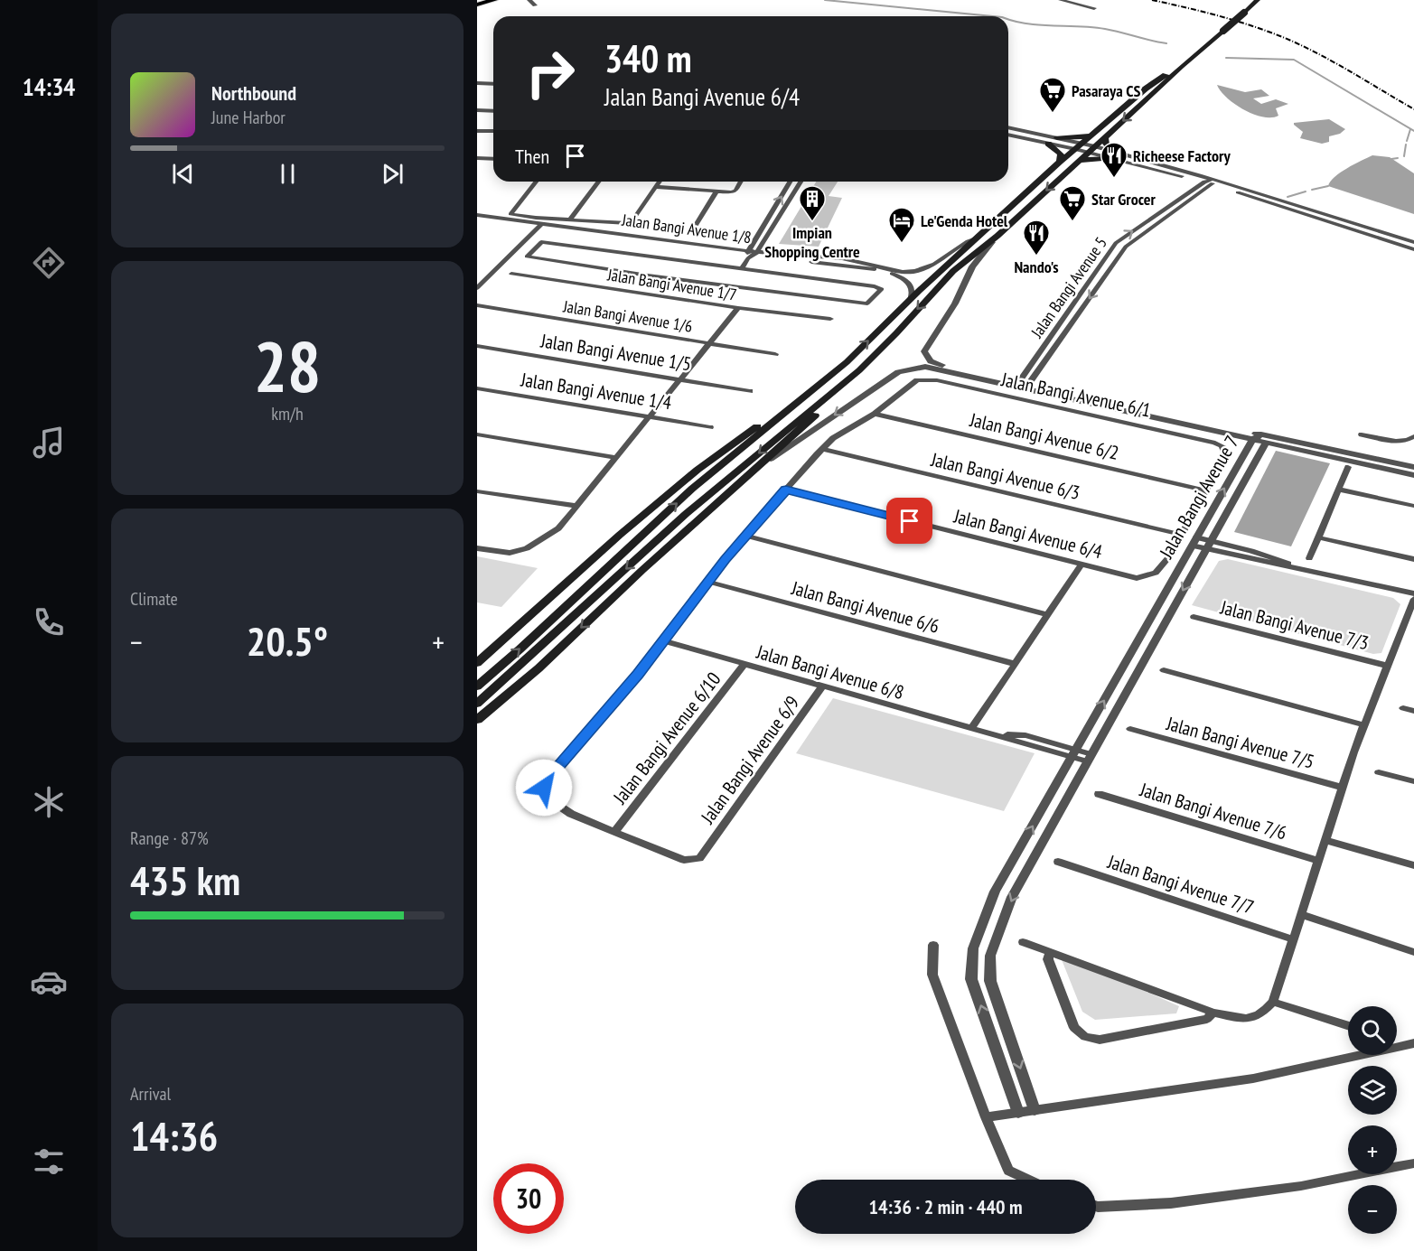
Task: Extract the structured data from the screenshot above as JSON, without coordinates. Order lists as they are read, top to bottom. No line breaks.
{"streets":{"street":["Jalan Bangi Avenue 1/8","Jalan Bangi Avenue 1/7","Jalan Bangi Avenue 5","Jalan Bangi Avenue 1/6","Jalan Bangi Avenue 1/5","Jalan Bangi Avenue 1/4","Jalan Bangi Avenue 6/1","Jalan Bangi Avenue 6/2","Jalan Bangi Avenue 6/3","Jalan Bangi Avenue 7","Jalan Bangi Avenue 6/4","Jalan Bangi Avenue 6/6","Jalan Bangi Avenue 7/3","Jalan Bangi Avenue 6/8","Jalan Bangi Avenue 6/10","Jalan Bangi Avenue 7/5","Jalan Bangi Avenue 6/9","Jalan Bangi Avenue 7/6","Jalan Bangi Avenue 7/7"]},"crossings":[["Jalan Bangi Avenue 6/1","Jalan Bangi Avenue 6/2"],["Jalan Bangi Avenue 6/3","Jalan Bangi Avenue 6/4"],["Jalan Bangi Avenue 7","Jalan Bangi Avenue 6/8"],["Jalan Bangi Avenue 6/8","Jalan Bangi Avenue 6/10"],["Jalan Bangi Avenue 6/8","Jalan Bangi Avenue 6/9"],["Jalan Bangi Avenue 6/10","Jalan Bangi Avenue 6/9"]],"places":{"supermarket":["Pasaraya CS","Star Grocer"],"restaurant":["Richeese Factory","Nando's"],"building":["Impian Shopping Centre"],"hotel":["Le'Genda Hotel"]},"page":{"tabs":"14:34","turn":["340 m","Jalan Bangi Avenue 6/4"],"song":["Northbound","June Harbor"],"then":"Then","tile":[["28","km/h"],"Climate",["Range · 87%","435 km"],["Arrival","14:36"]],"heat":["−","20.5°","+"],"map_buttons":["+","−"],"limit":"30","trip":"14:36 · 2 min · 440 m"}}
